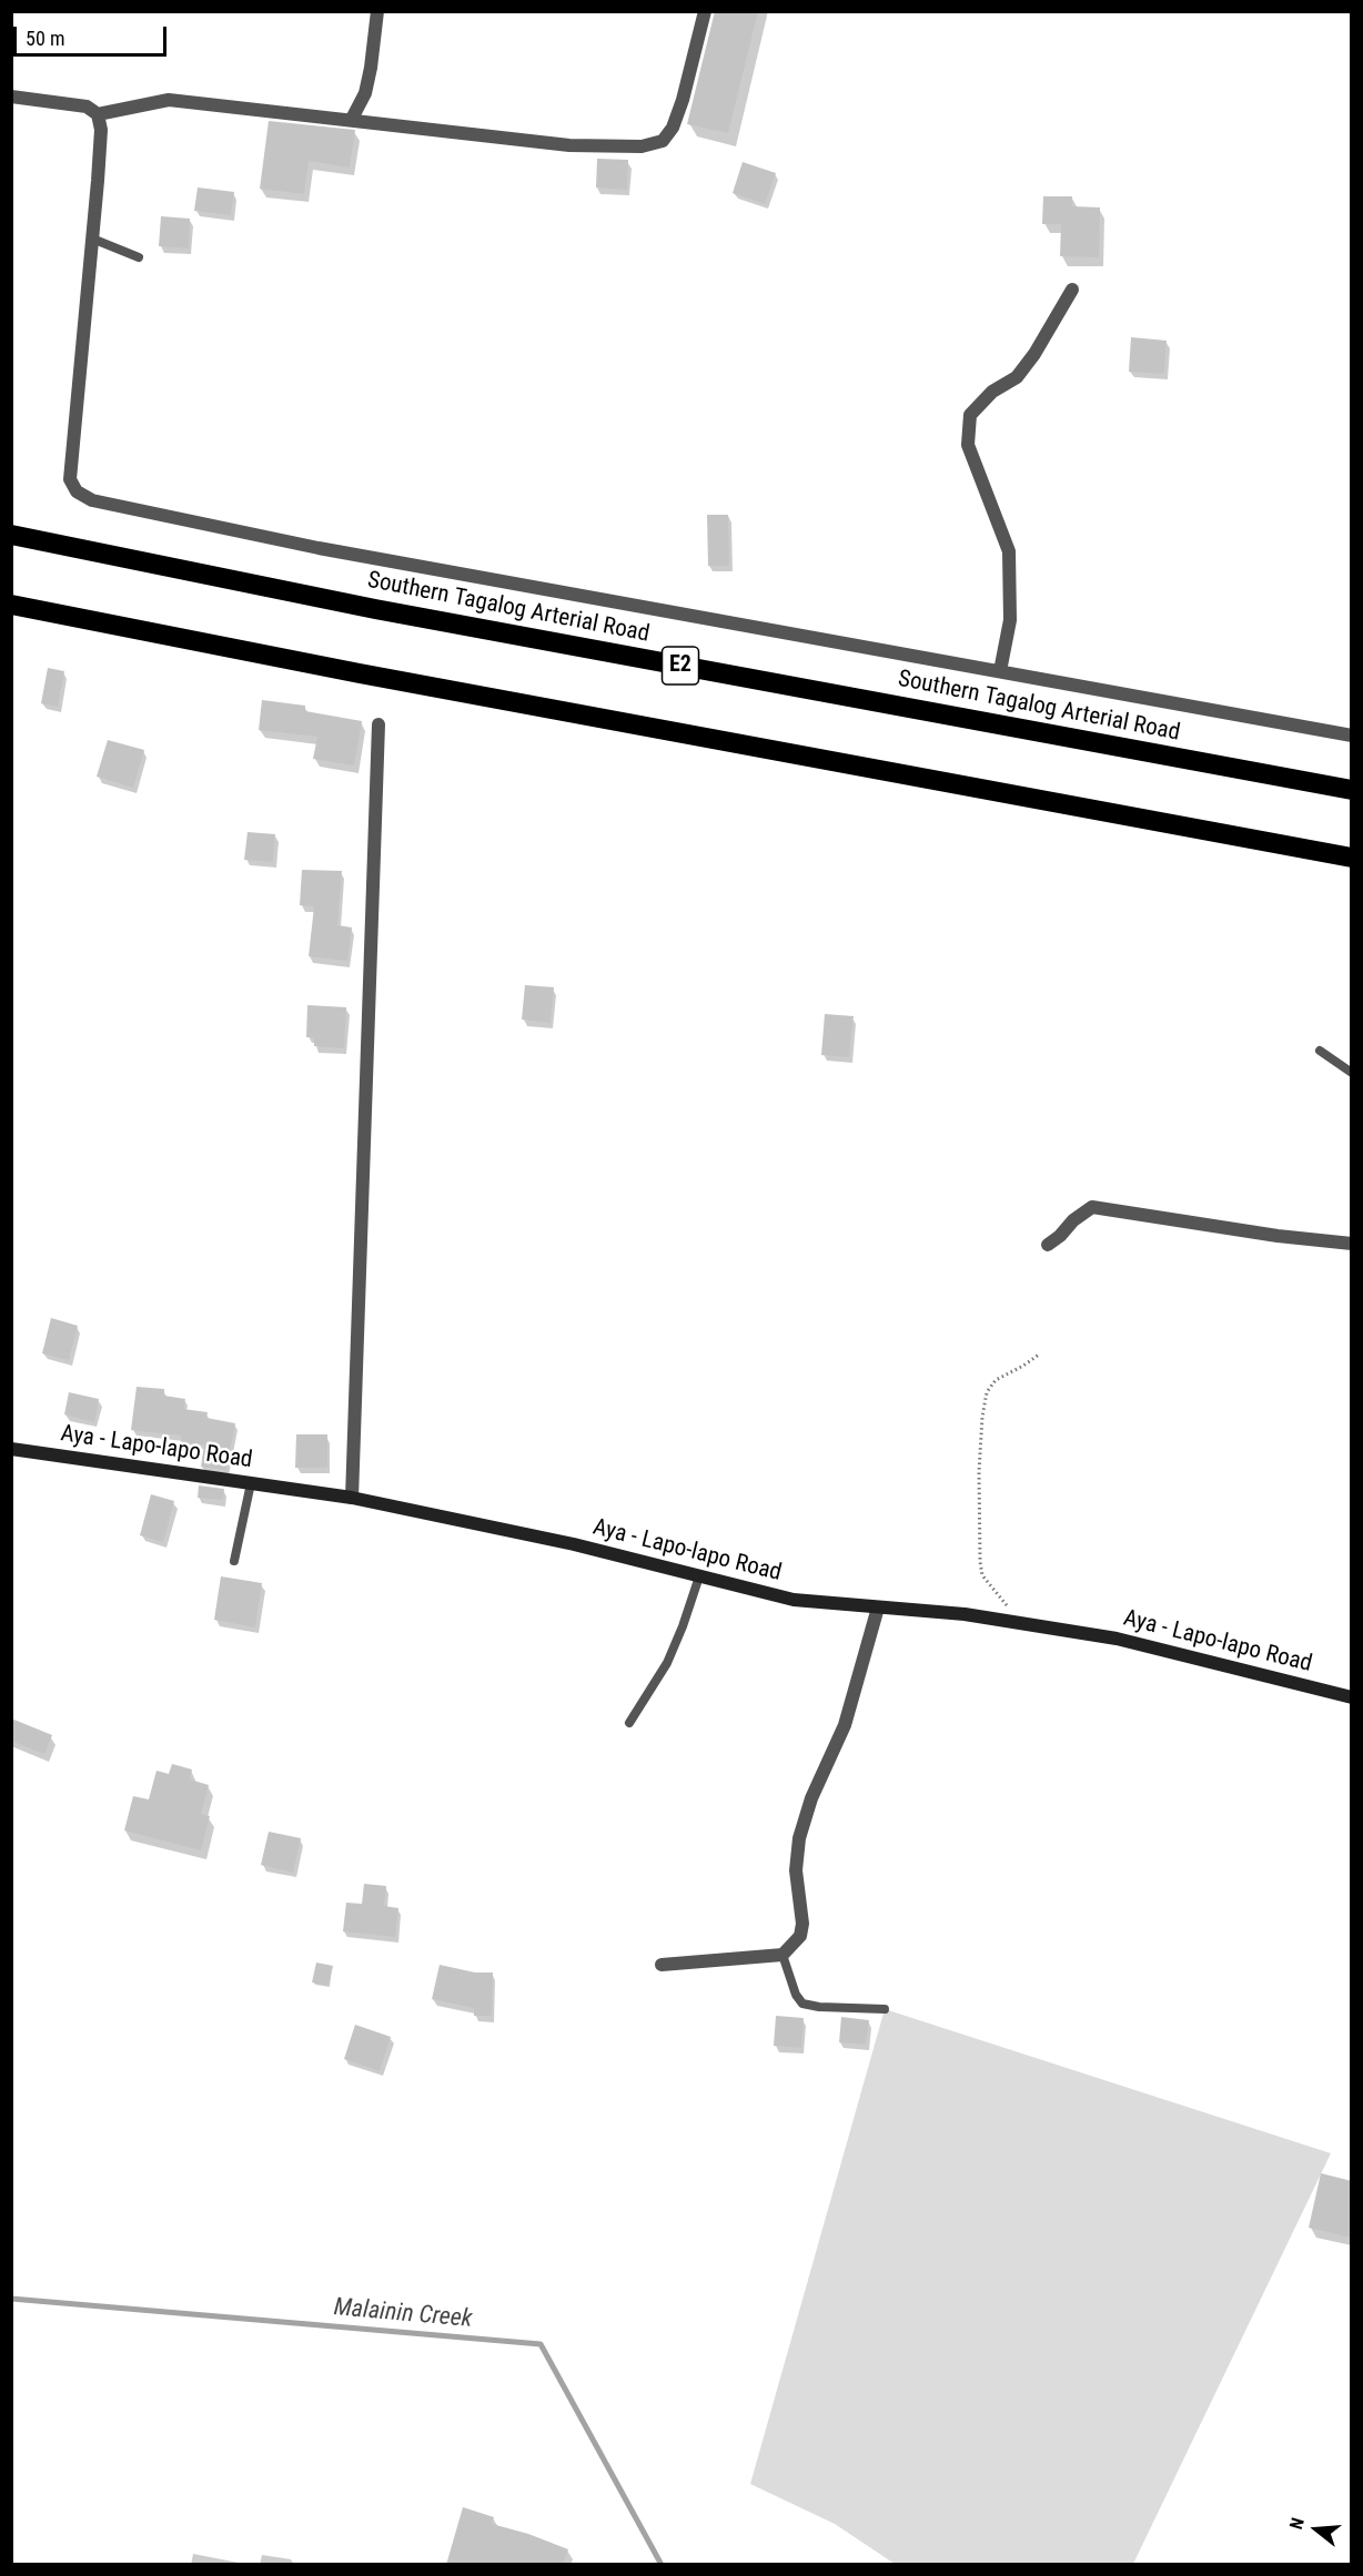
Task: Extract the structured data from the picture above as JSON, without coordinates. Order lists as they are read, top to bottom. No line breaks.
{"streets":{"highway":["Southern Tagalog Arterial Road","E2"],"street":["Aya - Lapo-lapo Road"]},"water":["Malainin Creek"],"scale_bar":"50 m","north":"left"}
